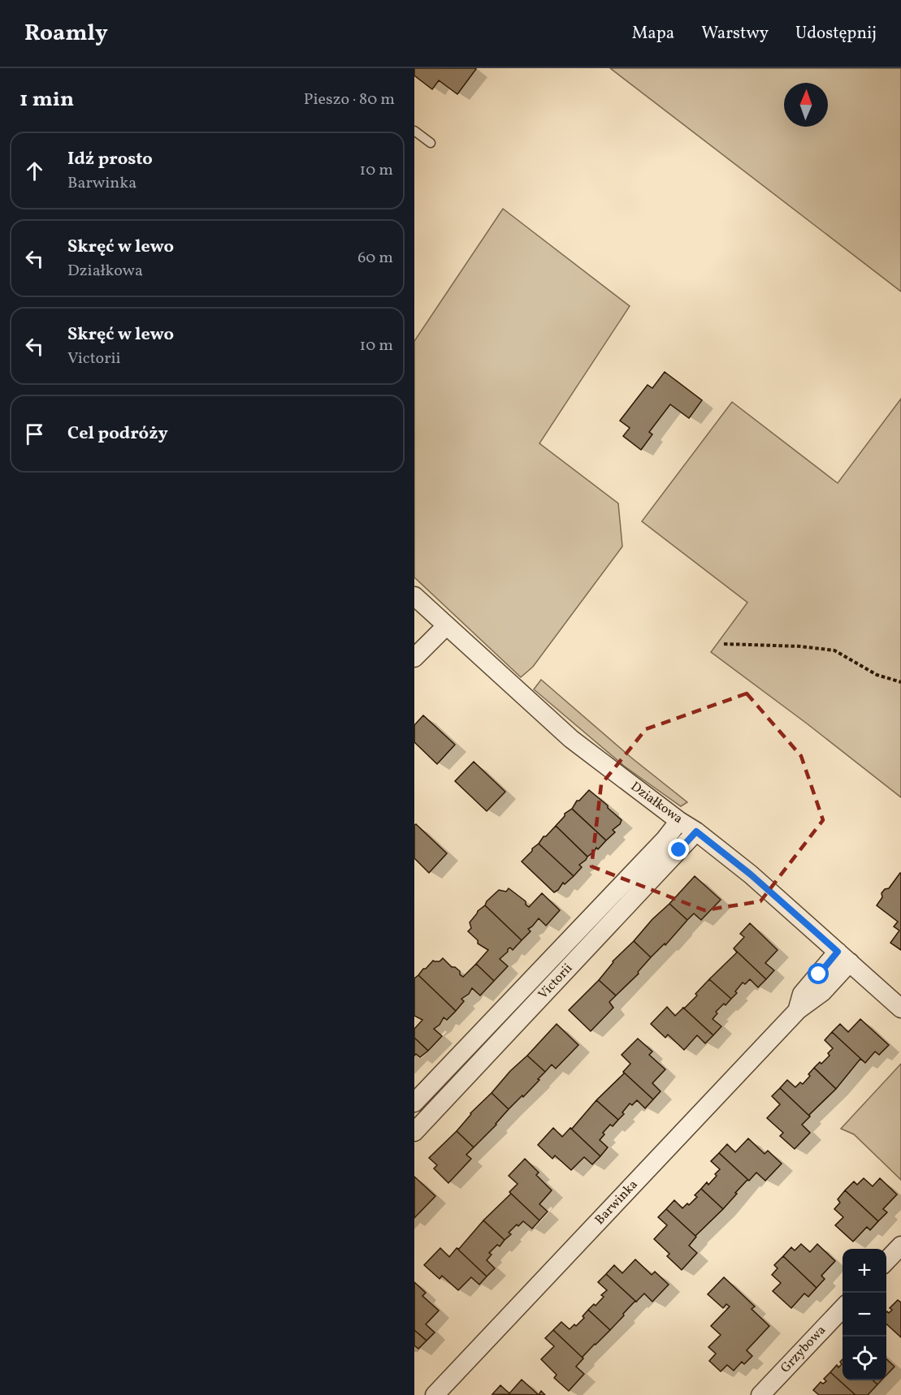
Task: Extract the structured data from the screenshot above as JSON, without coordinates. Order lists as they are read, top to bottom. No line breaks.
{"streets":{"street":["Działkowa","Victorii","Barwinka","Grzybowa"]},"crossings":[["Działkowa","Victorii"],["Działkowa","Barwinka"]],"north":"top","page":{"header":"Roamly","nav":["Mapa","Warstwy","Udostępnij"],"heading":["1 min","Pieszo · 80 m"],"list":[["Idź prosto","Barwinka","10 m"],["Skręć w lewo","Działkowa","60 m"],["Skręć w lewo","Victorii","10 m"],"Cel podróży"],"map_buttons":["+","−"]}}
